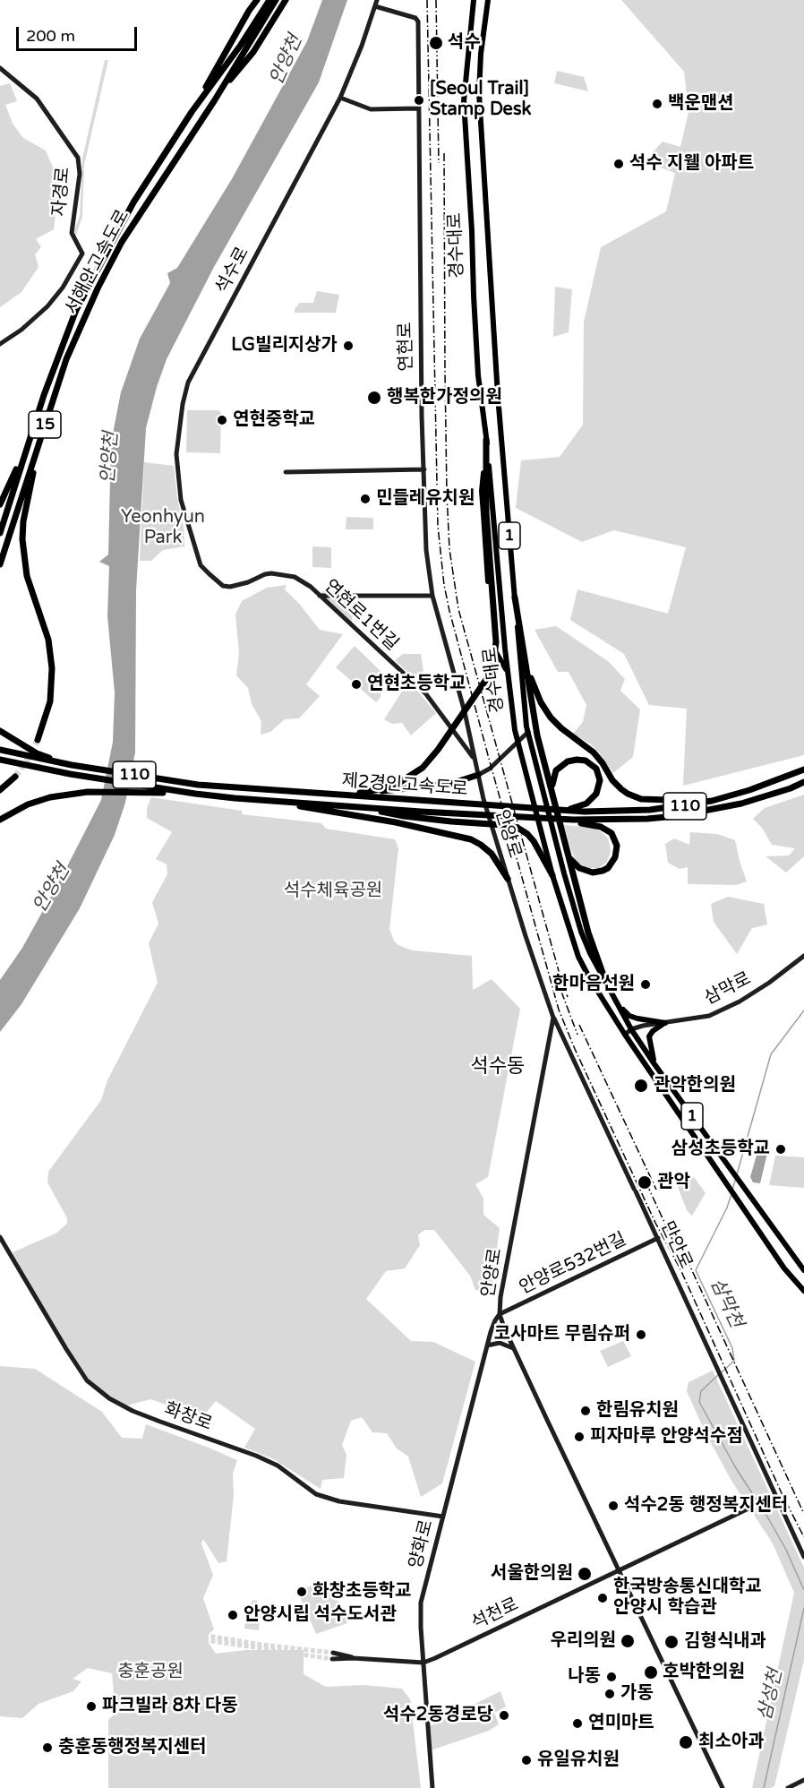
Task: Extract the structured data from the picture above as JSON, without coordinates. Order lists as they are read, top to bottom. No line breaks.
{"streets":{"highway":["서해안고속도로","15","110","제2경인고속도로"],"main road":["경수대로","1"],"street":["자경로","석수로","연현로","연현로1번길","안양로","삼막로","만안로","안양로532번길","화창로","양화로","석천로"]},"crossings":[["경수대로","삼막로"],["석수로","연현로"],["석수로","연현로1번길"],["연현로","연현로1번길"],["연현로","안양로"],["안양로","만안로"],["안양로","안양로532번길"],["안양로","양화로"],["안양로","석천로"],["만안로","안양로532번길"],["안양로532번길","양화로"],["화창로","양화로"],["양화로","석천로"]],"districts":["석수동"],"water":["안양천","삼막천","삼성천"],"parks":["Yeonhyun Park","석수체육공원","충훈공원"],"places":["석수","[Seoul Trail] Stamp Desk","백운맨션","석수 지웰 아파트","LG빌리지상가","행복한가정의원","연현중학교","민들레유치원","연현초등학교","한마음선원","관악한의원","삼성초등학교","관악","코사마트 무림슈퍼","한림유치원","피자마루 안양석수점","석수2동 행정복지센터","서울한의원","화창초등학교","한국방송통신대학교 안양시 학습관","안양시립 석수도서관","우리의원","김형식내과","호박한의원","나동","가동","파크빌라 8차 다동","석수2동경로당","연미마트","최소아과","충훈동행정복지센터","유일유치원"],"scale_bar":"200 m"}
